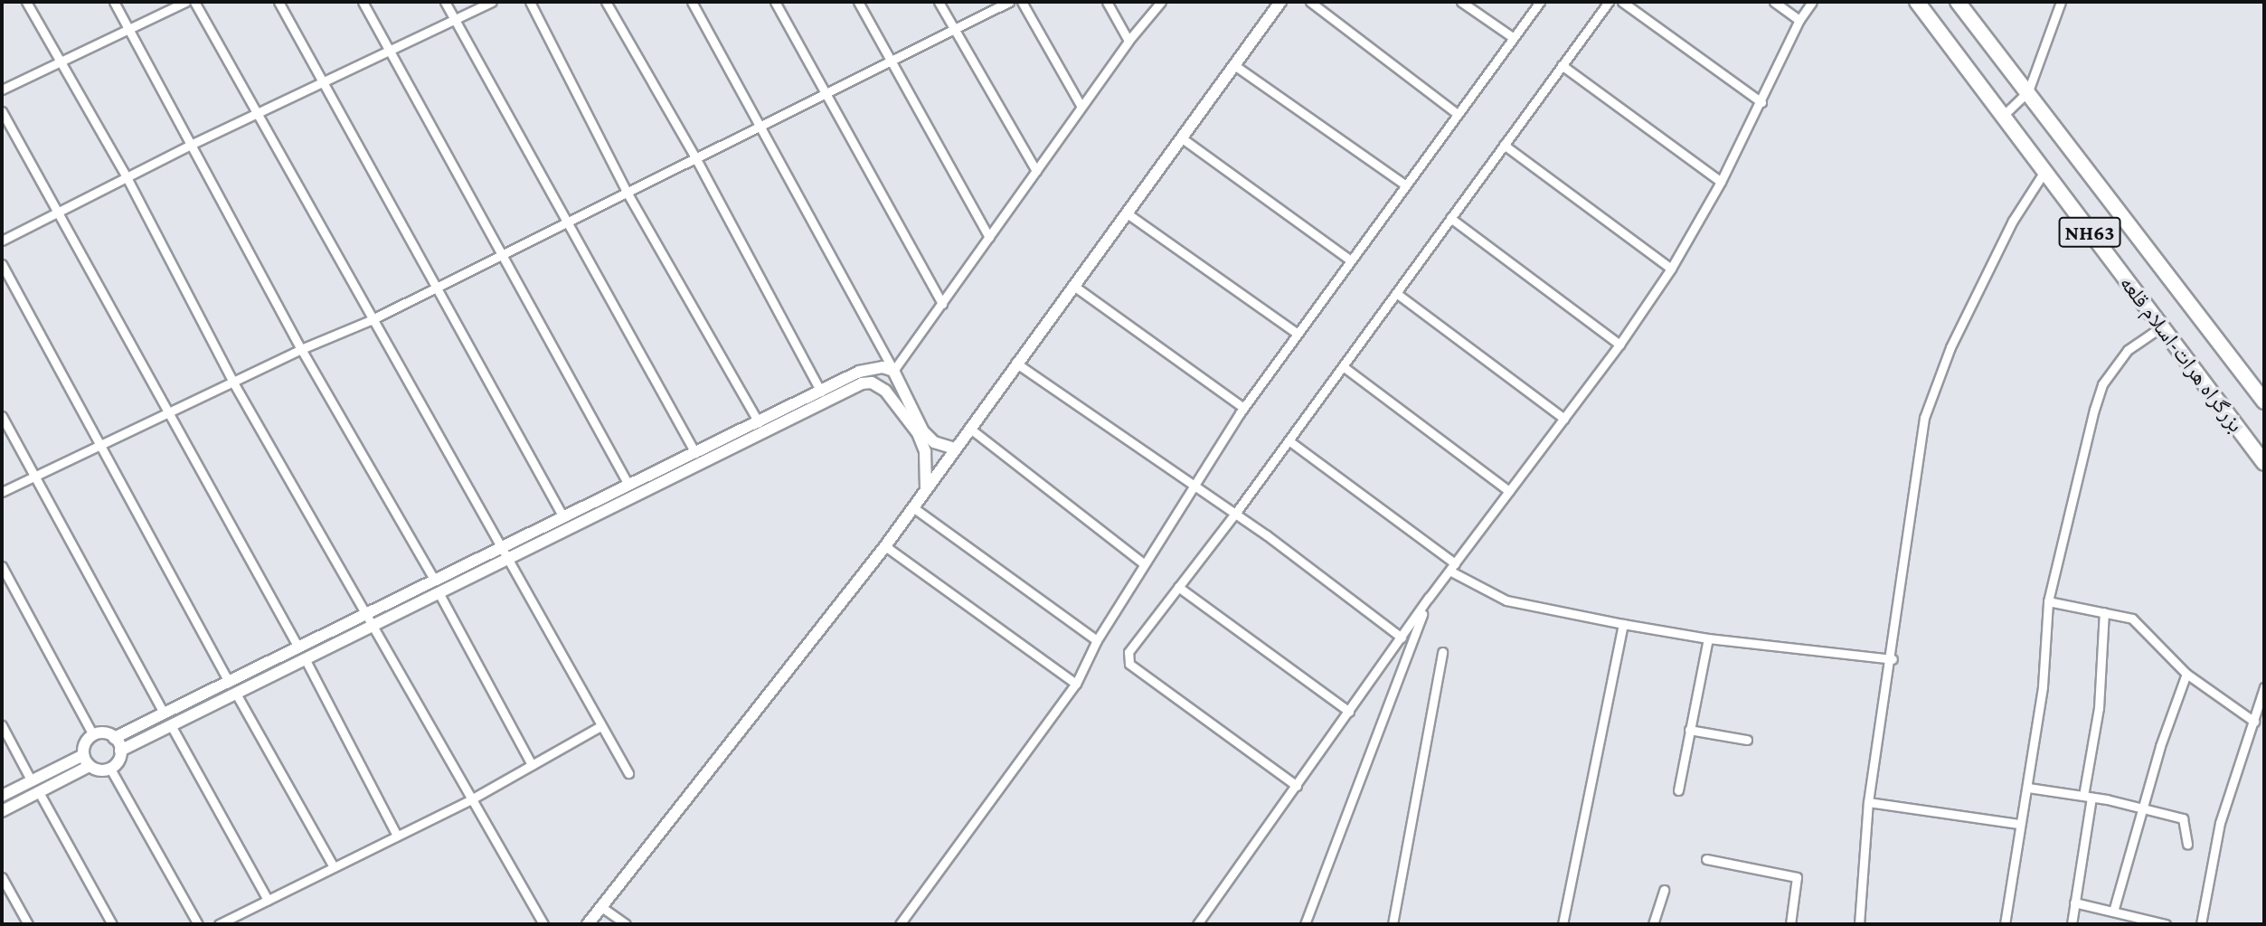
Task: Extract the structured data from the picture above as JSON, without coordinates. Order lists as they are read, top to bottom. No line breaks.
{"streets":{"highway":["NH63","بزرگراه هرات-اسلام قلعه"]}}
